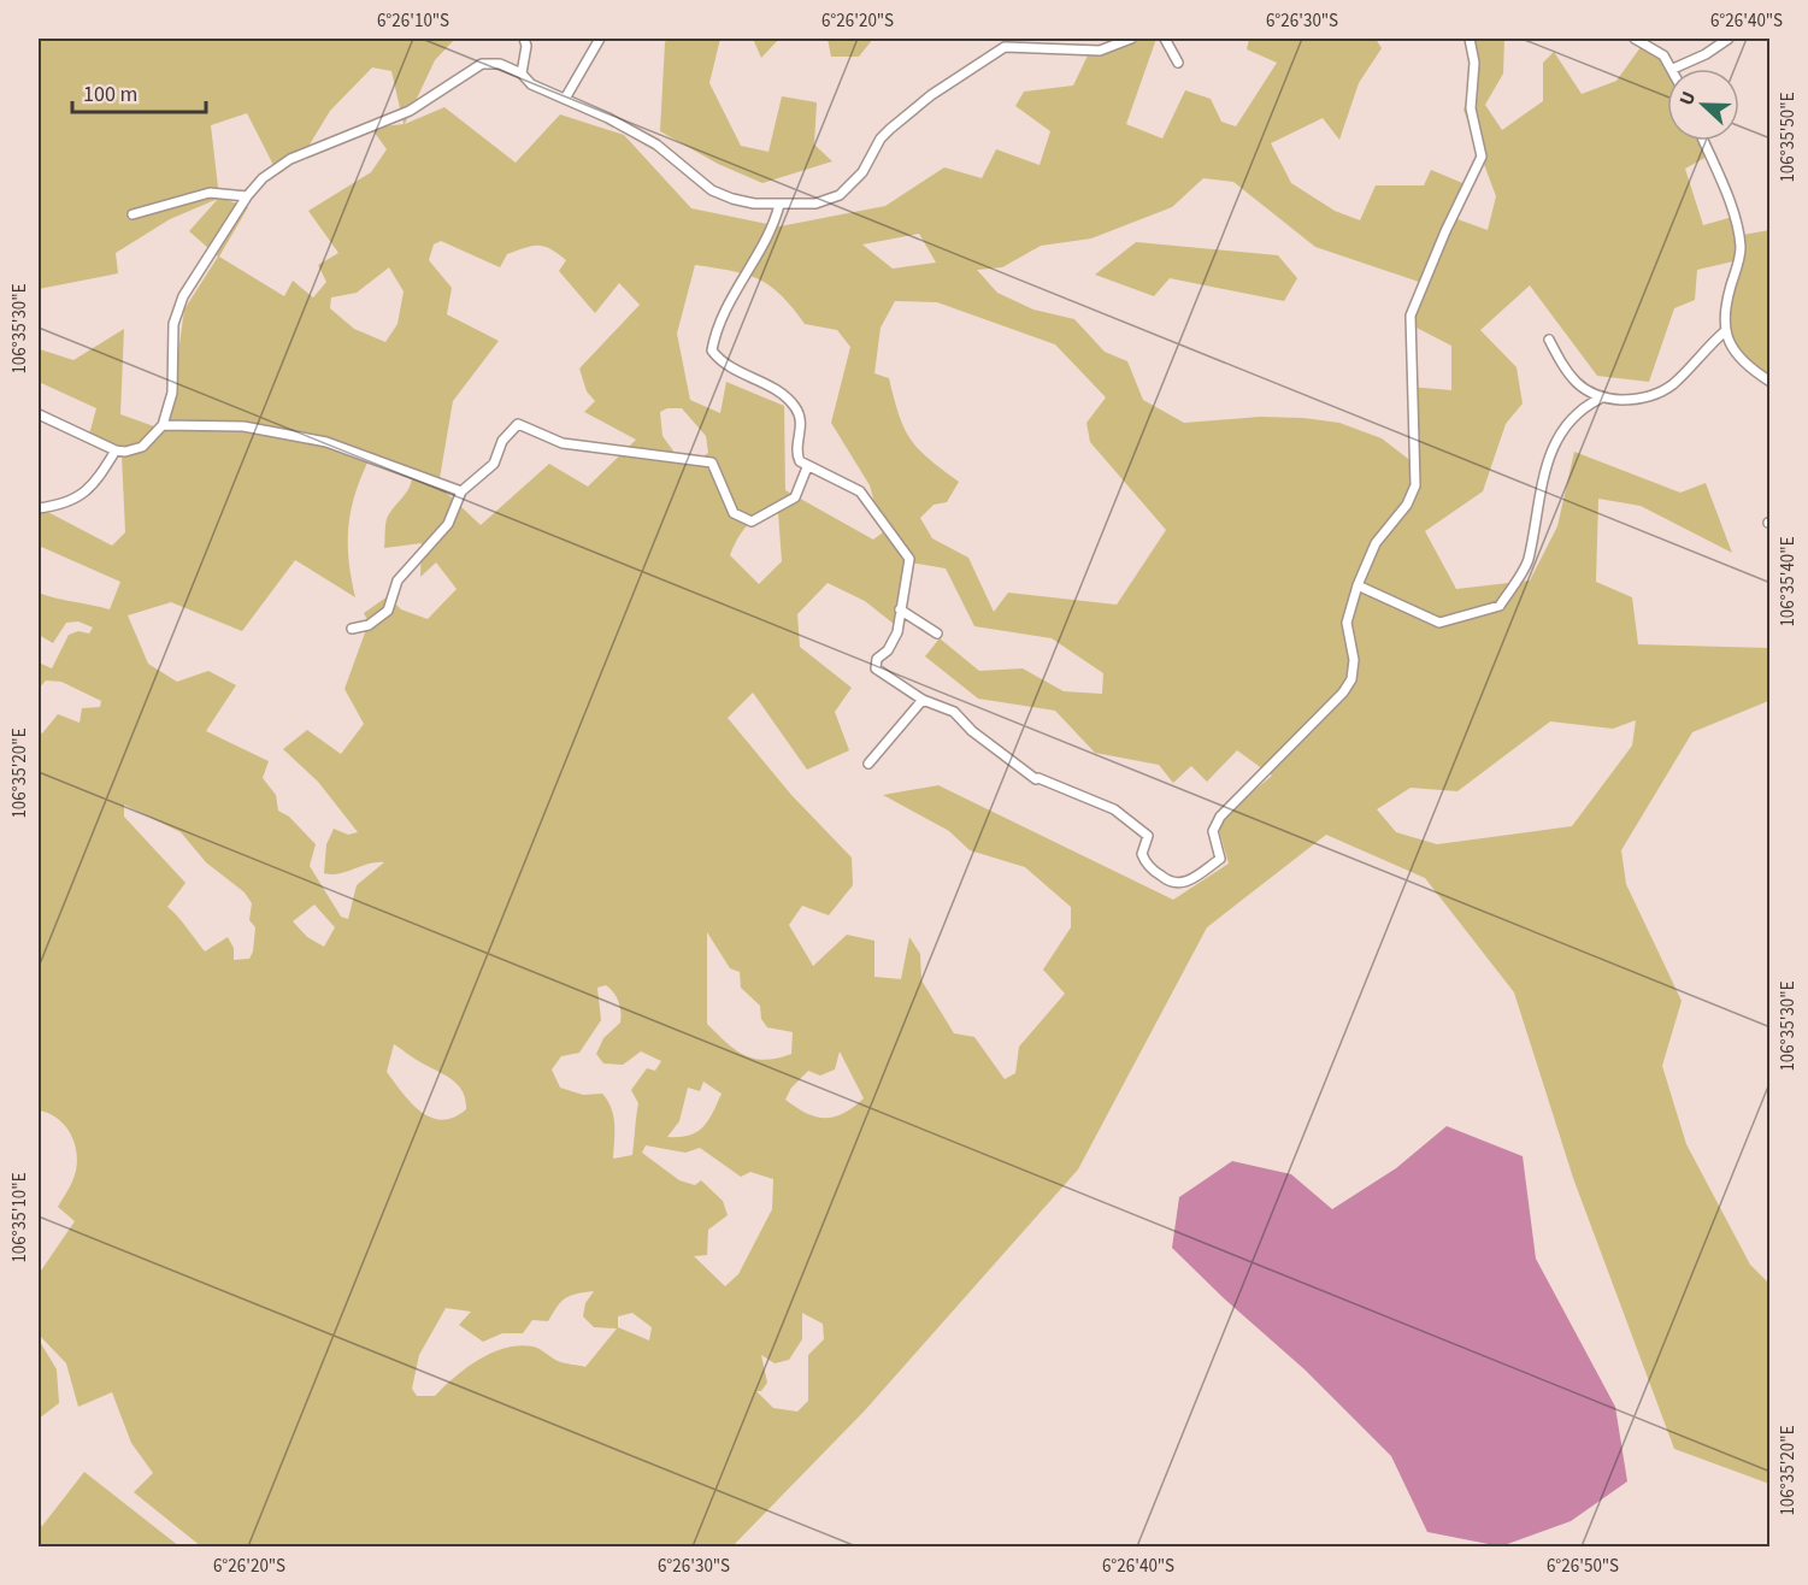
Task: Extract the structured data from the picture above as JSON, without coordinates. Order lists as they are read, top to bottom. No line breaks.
{"scale_bar":"100 m","north":"left","coordinates":["6°26'10\"S","6°26'20\"S","6°26'30\"S","6°26'40\"S","106°35'50\"E","106°35'30\"E","106°35'40\"E","106°35'20\"E","106°35'10\"E","6°26'50\"S"]}
